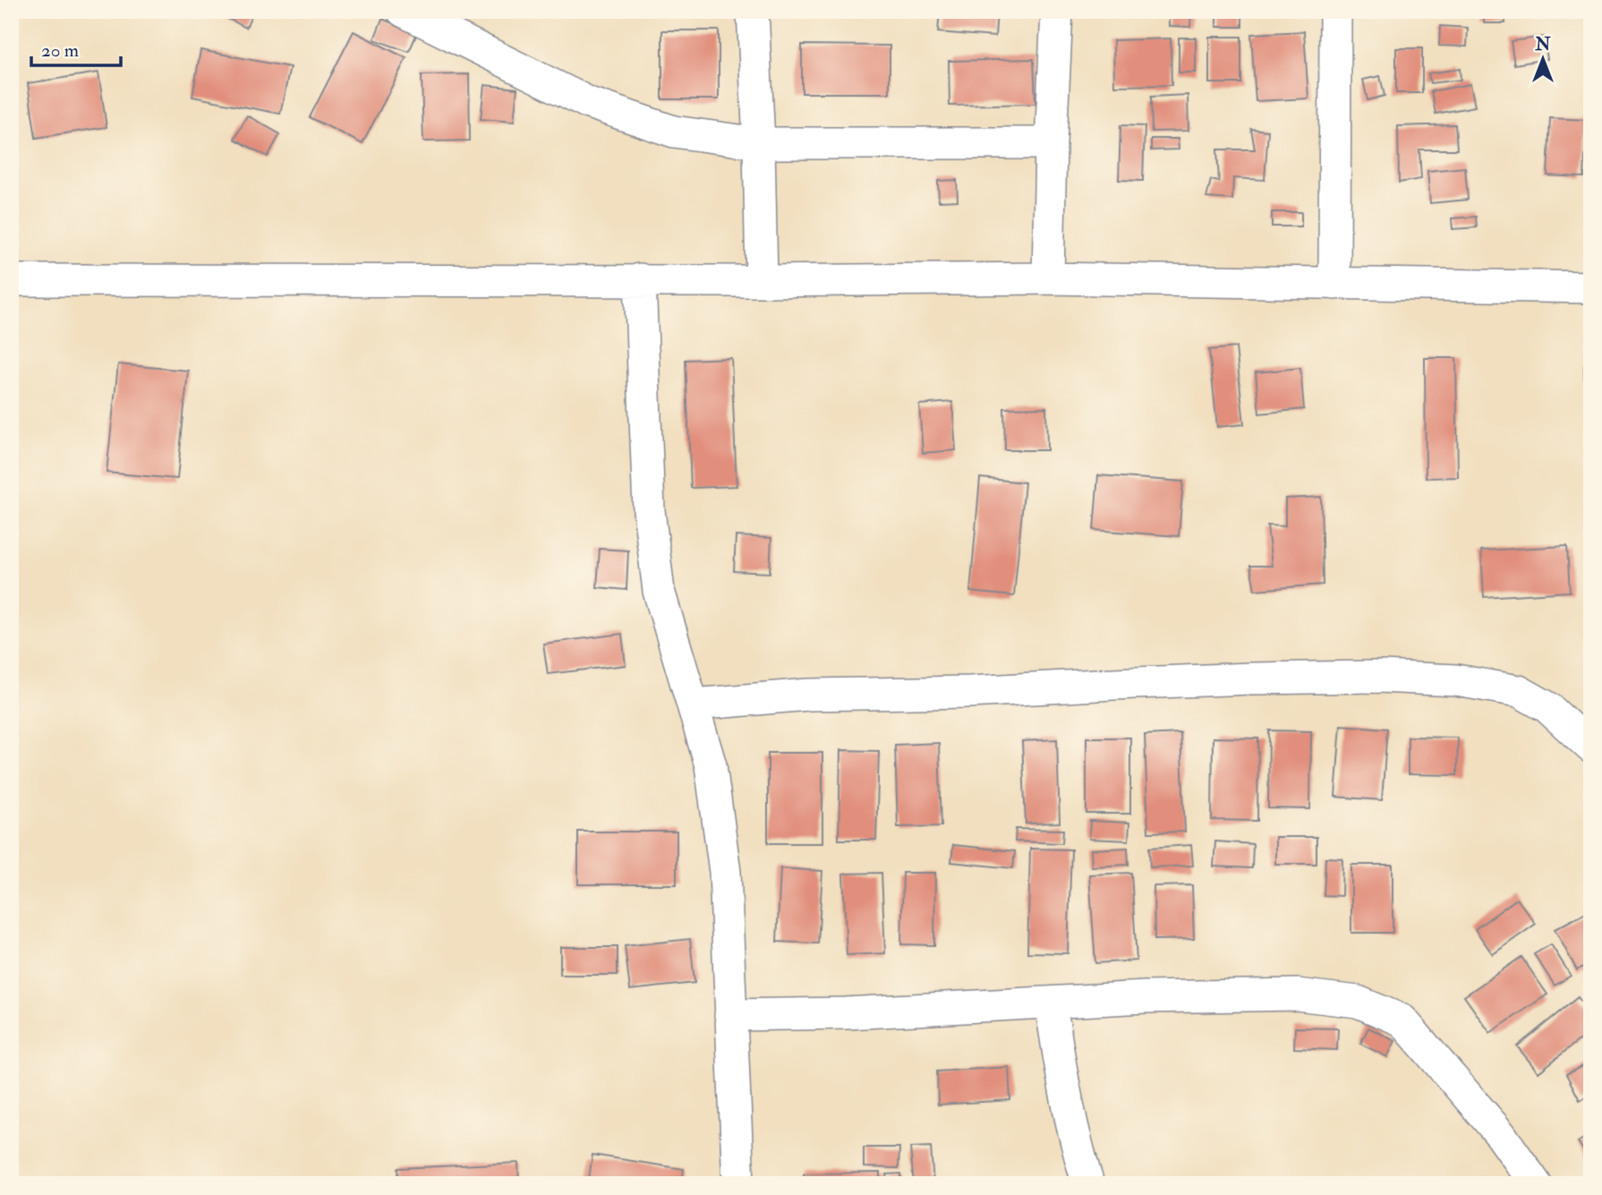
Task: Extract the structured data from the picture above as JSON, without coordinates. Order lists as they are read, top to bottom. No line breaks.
{"scale_bar":"20 m","north":"top"}
